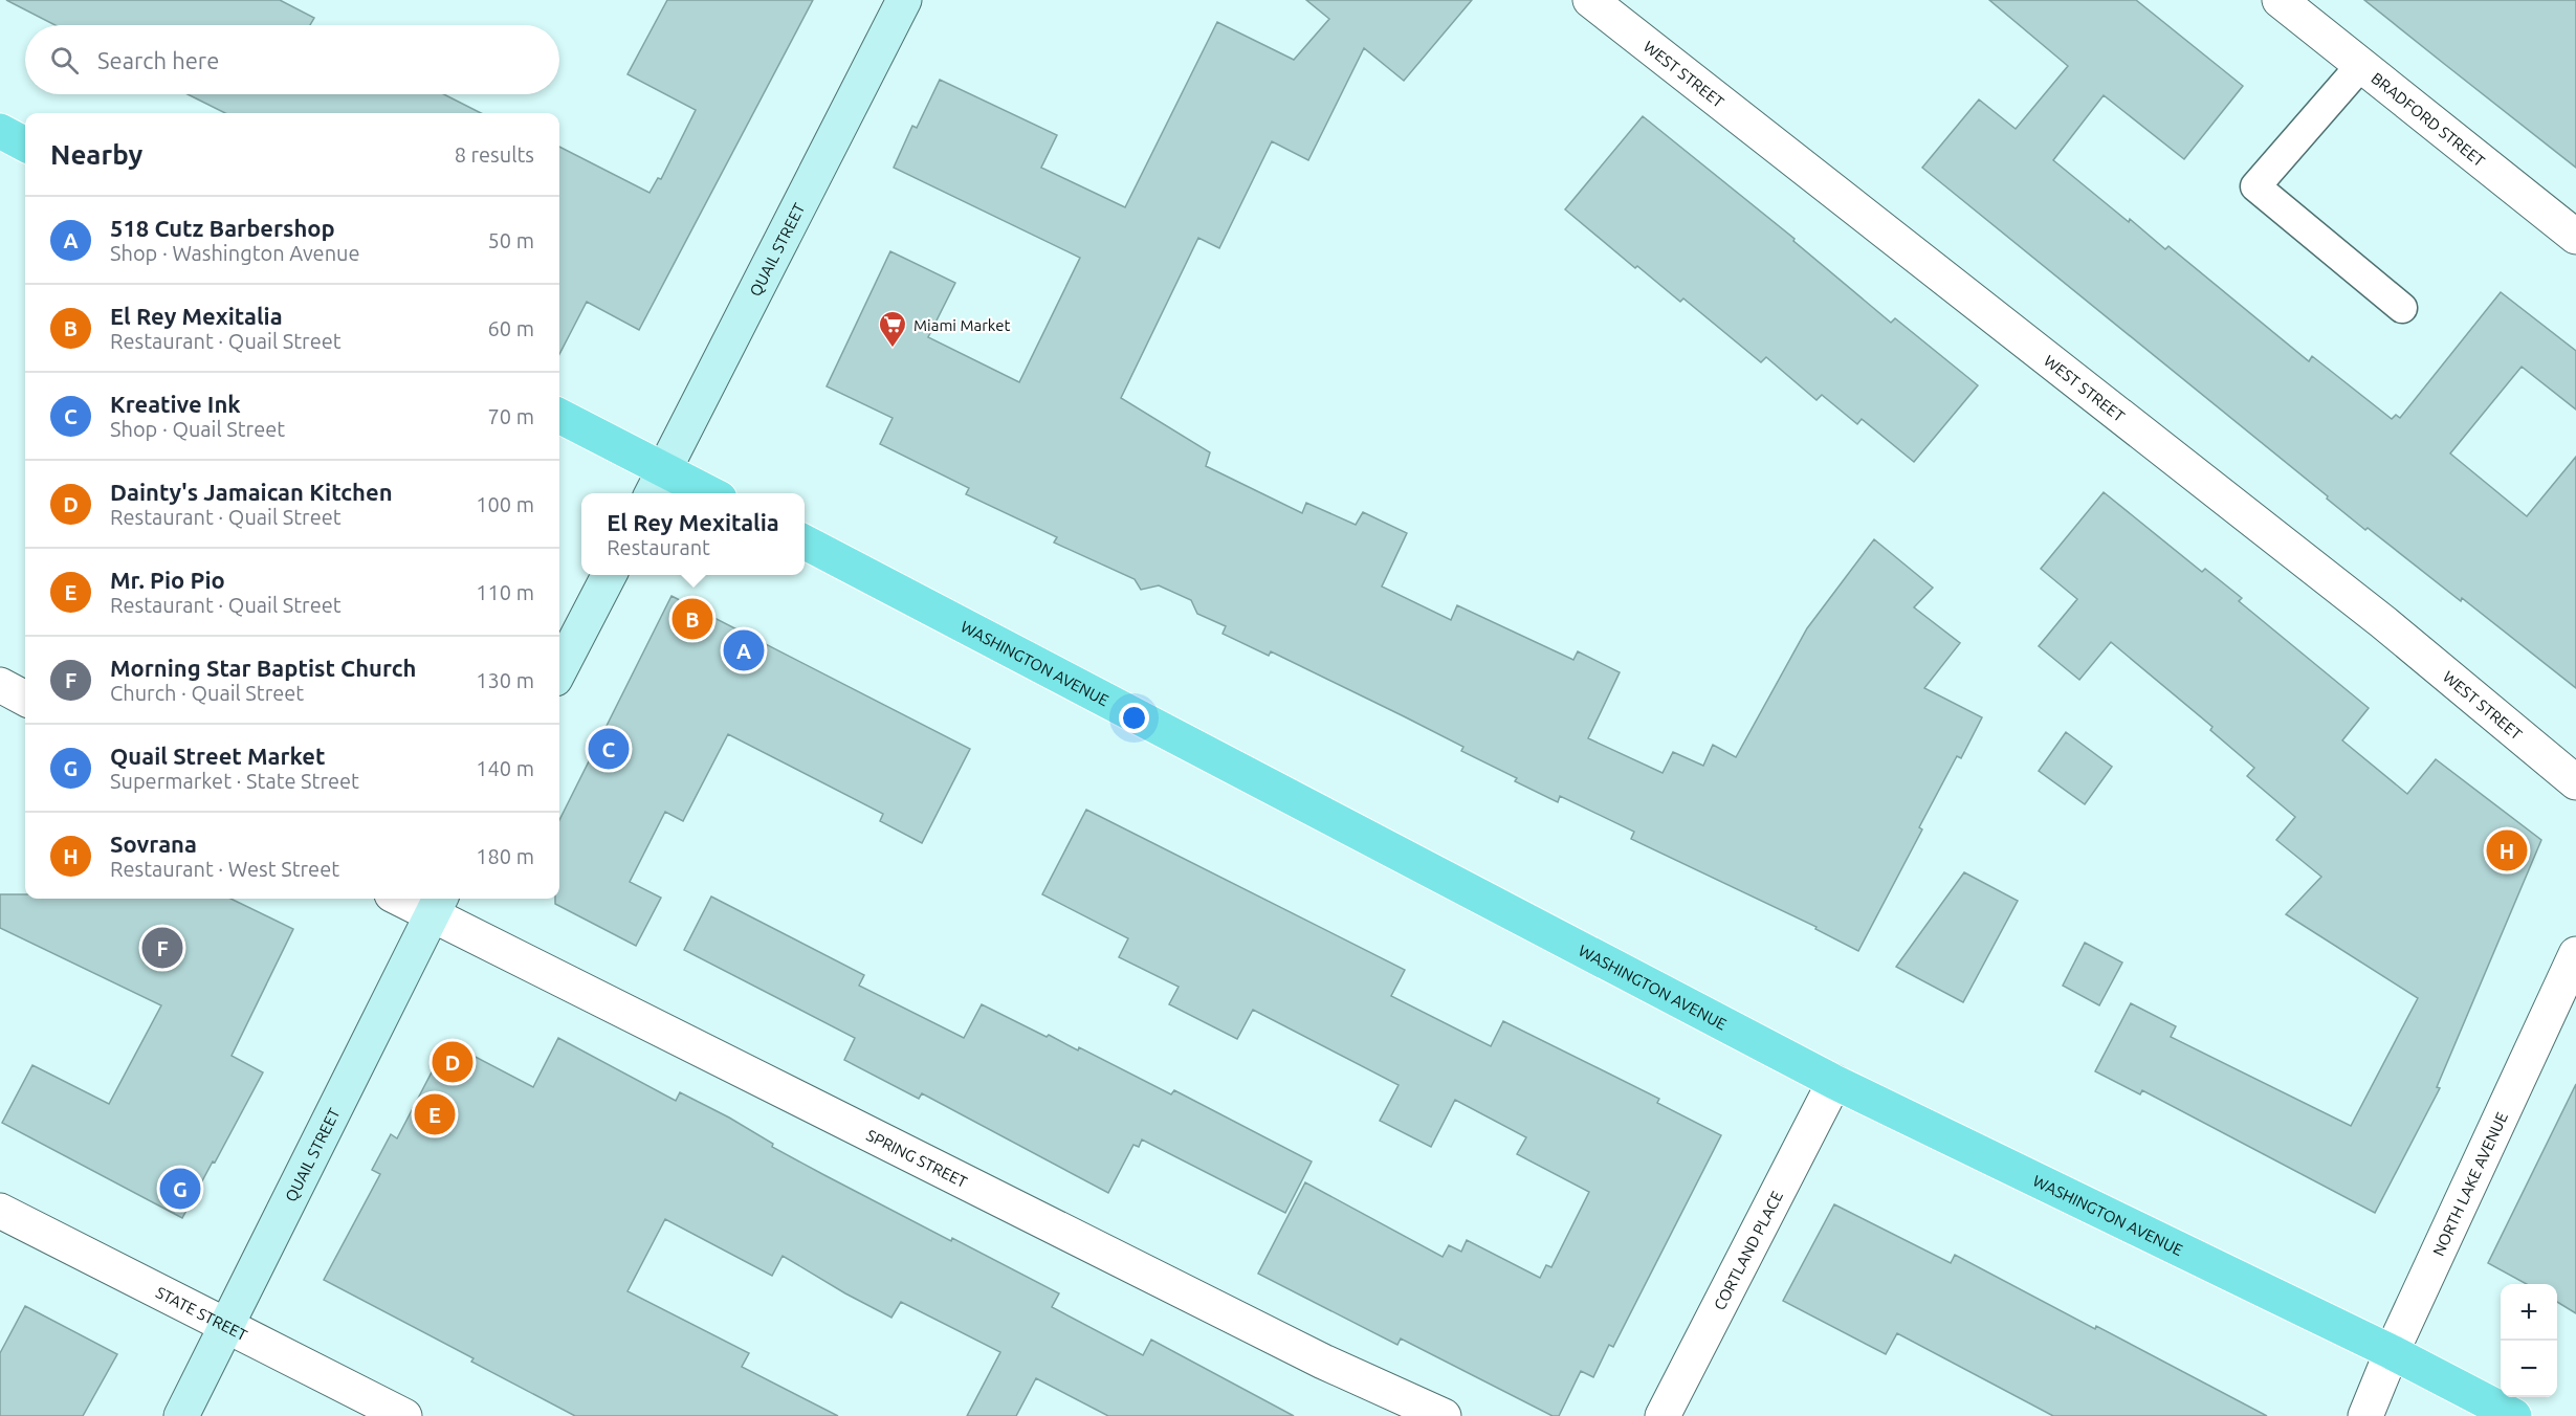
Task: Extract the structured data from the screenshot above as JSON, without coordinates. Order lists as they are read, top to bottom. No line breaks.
{"streets":{"main road":["WASHINGTON AVENUE"],"street":["WEST STREET","BRADFORD STREET","QUAIL STREET","SPRING STREET","NORTH LAKE AVENUE","CORTLAND PLACE","STATE STREET"]},"crossings":[["QUAIL STREET","SPRING STREET"],["QUAIL STREET","STATE STREET"],["WASHINGTON AVENUE","NORTH LAKE AVENUE"],["WASHINGTON AVENUE","CORTLAND PLACE"]],"places":{"supermarket":["Miami Market"]},"page":{"search":"Search here","heading":["Nearby","8 results"],"list":[{"mark":"A","name":"518 Cutz Barbershop","note":"Shop · Washington Avenue","value":"50 m"},{"mark":"B","name":"El Rey Mexitalia","note":"Restaurant · Quail Street","value":"60 m"},{"mark":"C","name":"Kreative Ink","note":"Shop · Quail Street","value":"70 m"},{"mark":"D","name":"Dainty's Jamaican Kitchen","note":"Restaurant · Quail Street","value":"100 m"},{"mark":"E","name":"Mr. Pio Pio","note":"Restaurant · Quail Street","value":"110 m"},{"mark":"F","name":"Morning Star Baptist Church","note":"Church · Quail Street","value":"130 m"},{"mark":"G","name":"Quail Street Market","note":"Supermarket · State Street","value":"140 m"},{"mark":"H","name":"Sovrana","note":"Restaurant · West Street","value":"180 m"}],"popup":["El Rey Mexitalia","Restaurant"],"pins":["B","A","C","H","F","D","E","G"],"map_buttons":["+","−"]}}
